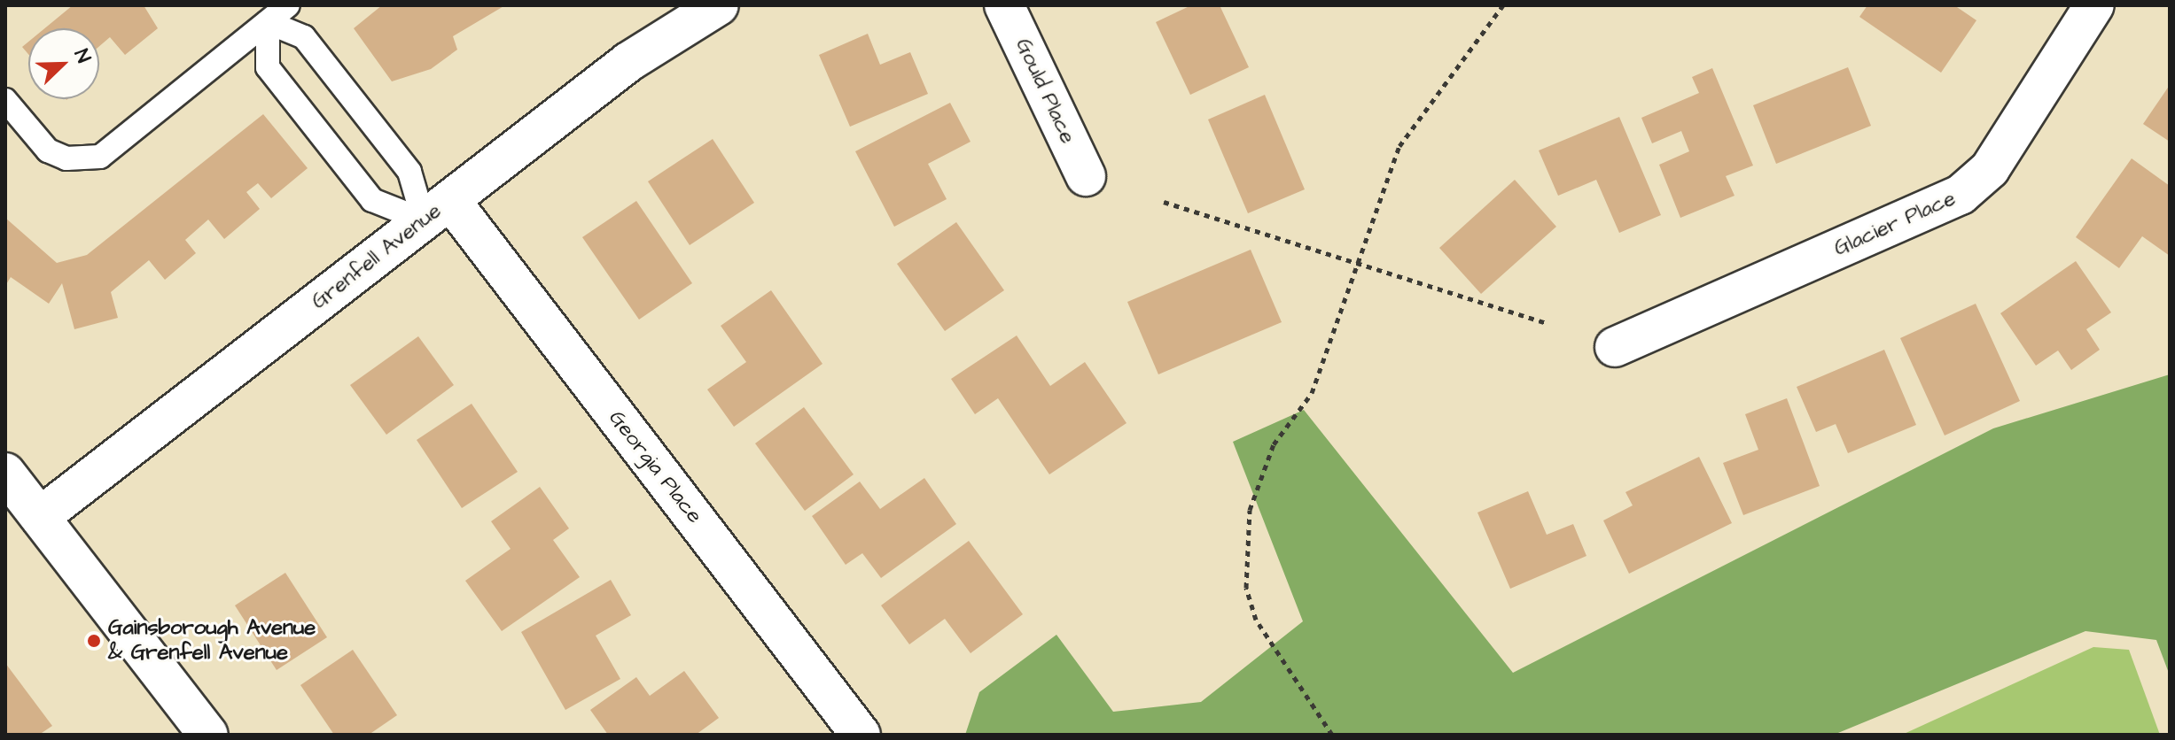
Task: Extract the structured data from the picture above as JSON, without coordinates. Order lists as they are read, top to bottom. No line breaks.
{"streets":{"street":["Gould Place","Glacier Place","Grenfell Avenue","Georgia Place"]},"crossings":[["Grenfell Avenue","Georgia Place"]],"places":["Gainsborough Avenue & Grenfell Avenue"],"north":"top right"}
